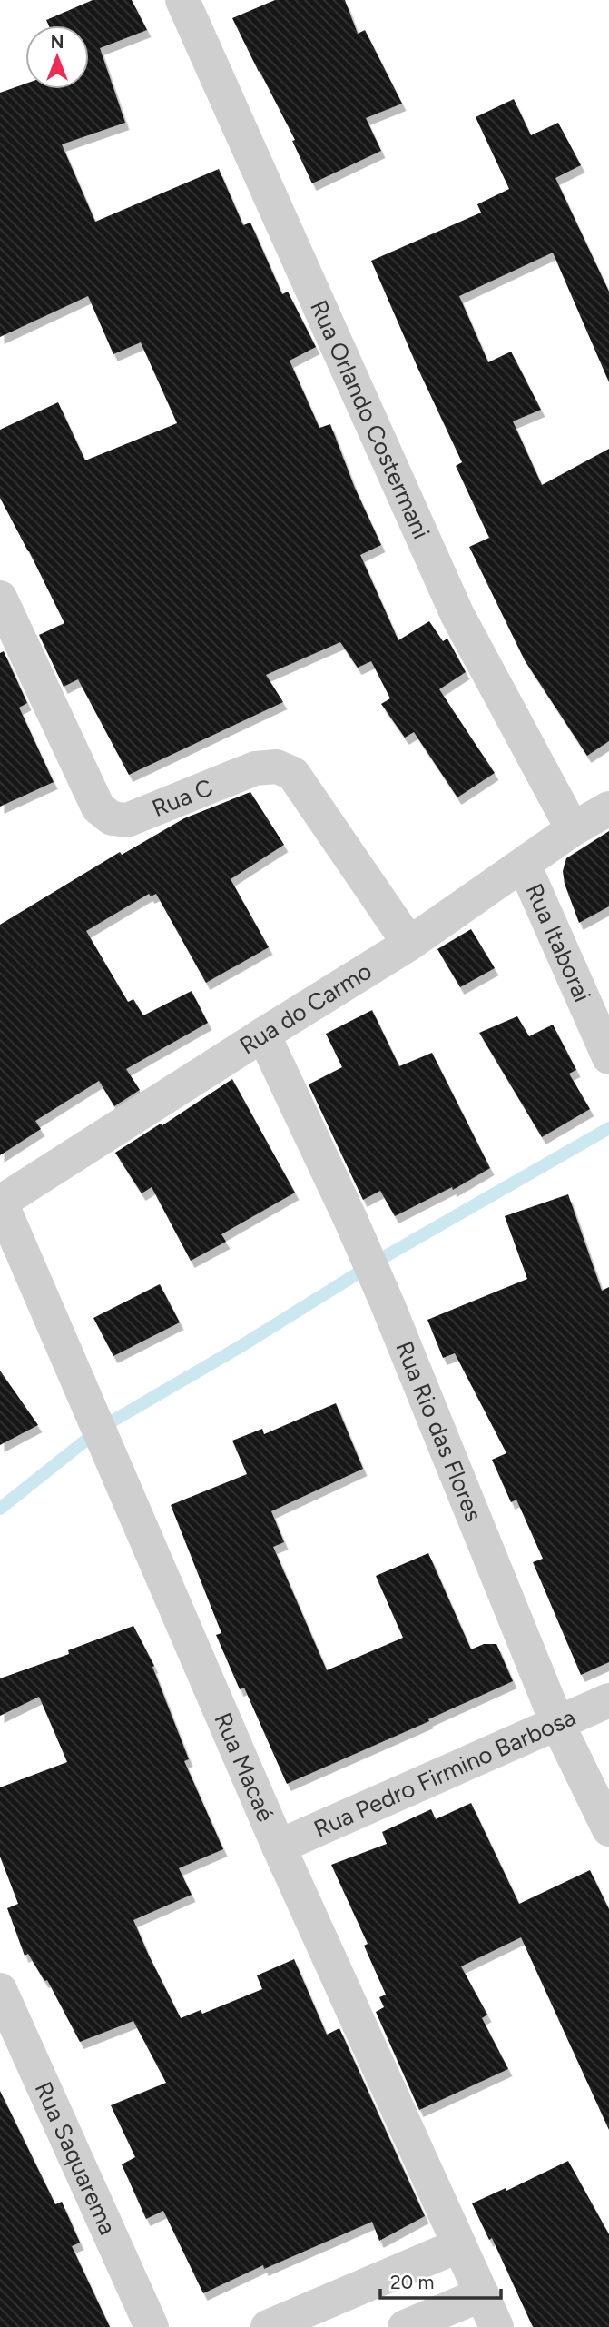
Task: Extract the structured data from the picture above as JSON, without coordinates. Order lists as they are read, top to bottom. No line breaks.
{"streets":{"street":["Rua Orlando Costermani","Rua C","Rua Itaborai","Rua do Carmo","Rua Rio das Flores","Rua Macaé","Rua Pedro Firmino Barbosa","Rua Saquarema"]},"crossings":[["Rua Orlando Costermani","Rua do Carmo"],["Rua C","Rua do Carmo"],["Rua Itaborai","Rua do Carmo"],["Rua do Carmo","Rua Rio das Flores"],["Rua do Carmo","Rua Macaé"],["Rua Rio das Flores","Rua Pedro Firmino Barbosa"],["Rua Macaé","Rua Pedro Firmino Barbosa"]],"scale_bar":"20 m","north":"top"}
